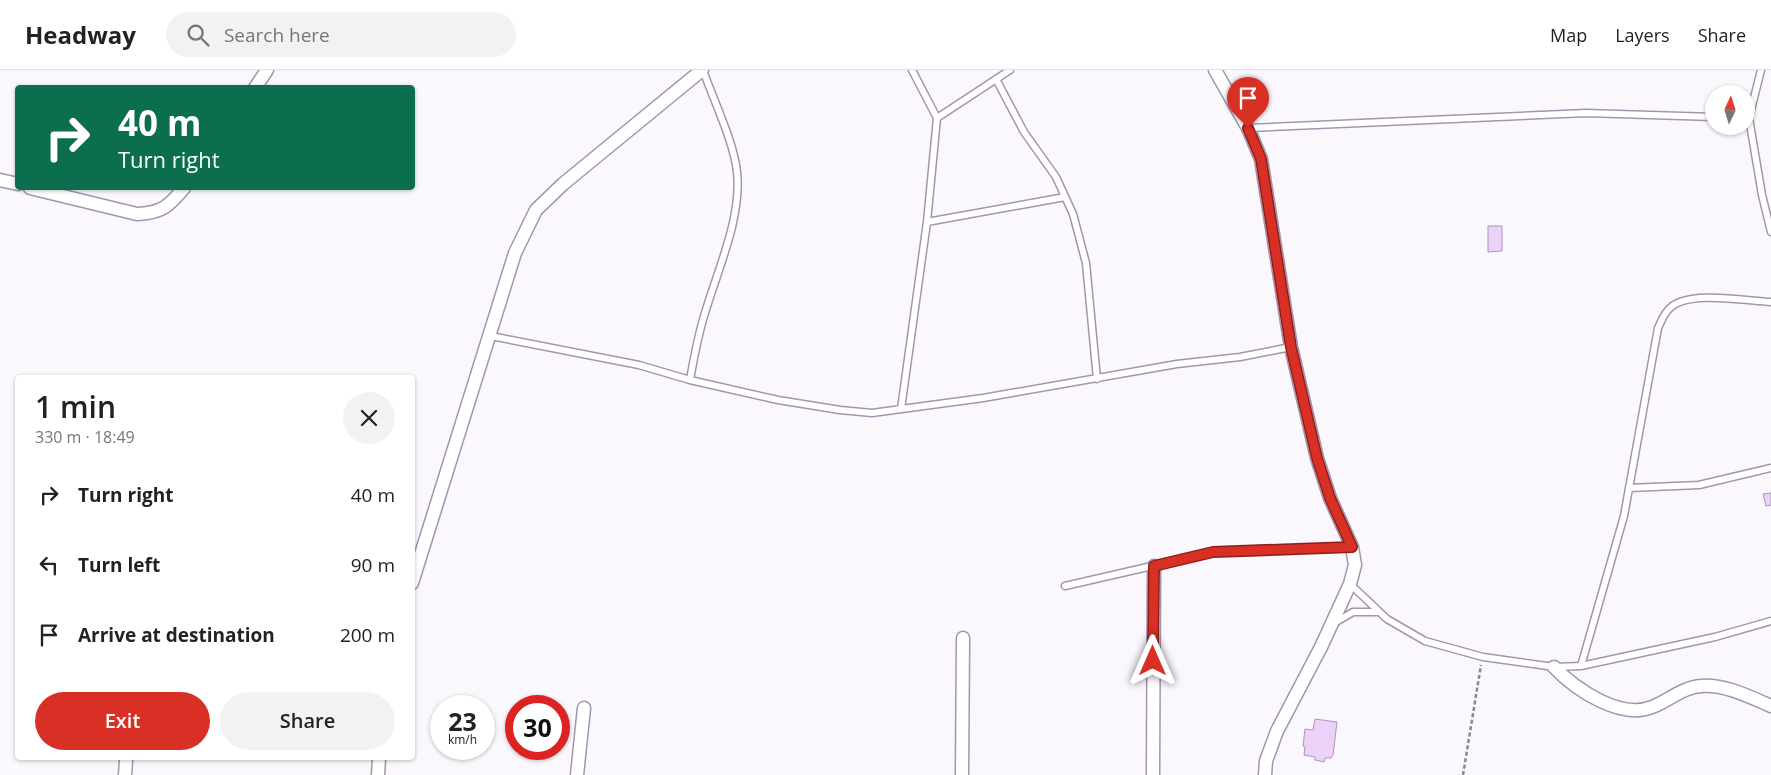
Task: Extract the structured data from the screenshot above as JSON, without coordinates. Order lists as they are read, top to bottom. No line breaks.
{"north":"top","page":{"header":"Headway","search":"Search here","nav":["Map","Layers","Share"],"turn":["40 m","Turn right"],"heading":["1 min","330 m · 18:49"],"list":[{"name":"Turn right","value":"40 m"},{"name":"Turn left","value":"90 m"},{"name":"Arrive at destination","value":"200 m"}],"buttons":["Exit","Share"],"speed":"23 km/h","limit":"30"}}
